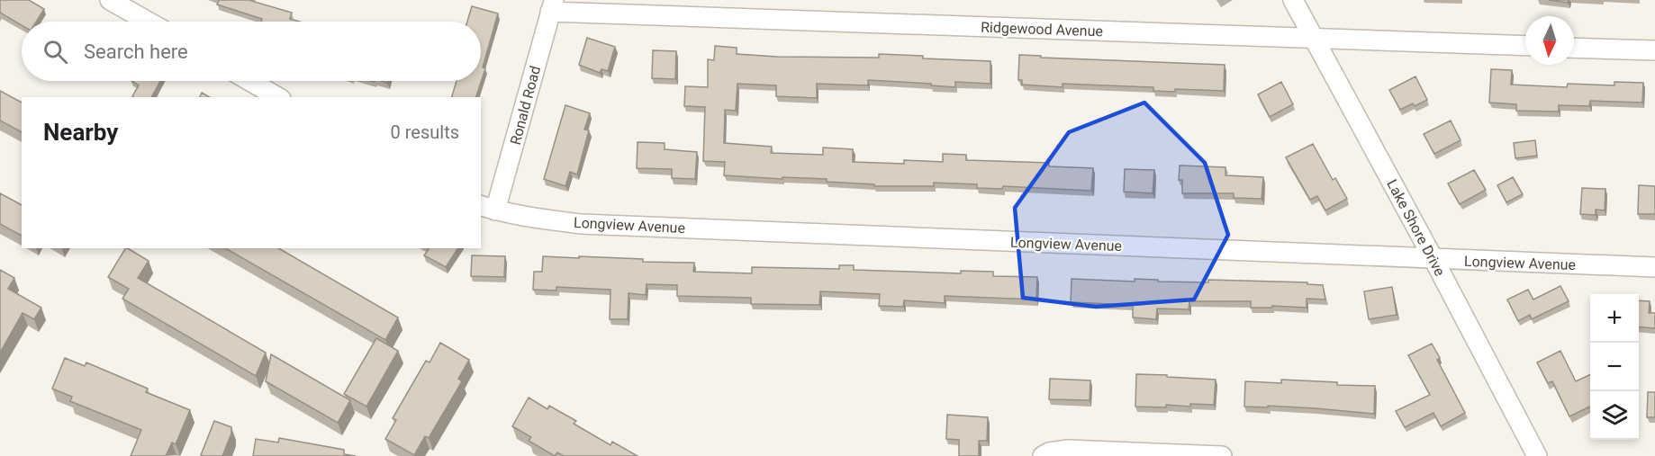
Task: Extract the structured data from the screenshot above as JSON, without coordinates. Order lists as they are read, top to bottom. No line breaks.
{"streets":{"street":["Ridgewood Avenue","Ronald Road","Longview Avenue","Lake Shore Drive"]},"crossings":[["Ridgewood Avenue","Ronald Road"],["Ridgewood Avenue","Lake Shore Drive"],["Ronald Road","Longview Avenue"],["Longview Avenue","Lake Shore Drive"]],"north":"bottom","page":{"search":"Search here","heading":["Nearby","0 results"],"map_buttons":["+","−"]}}
